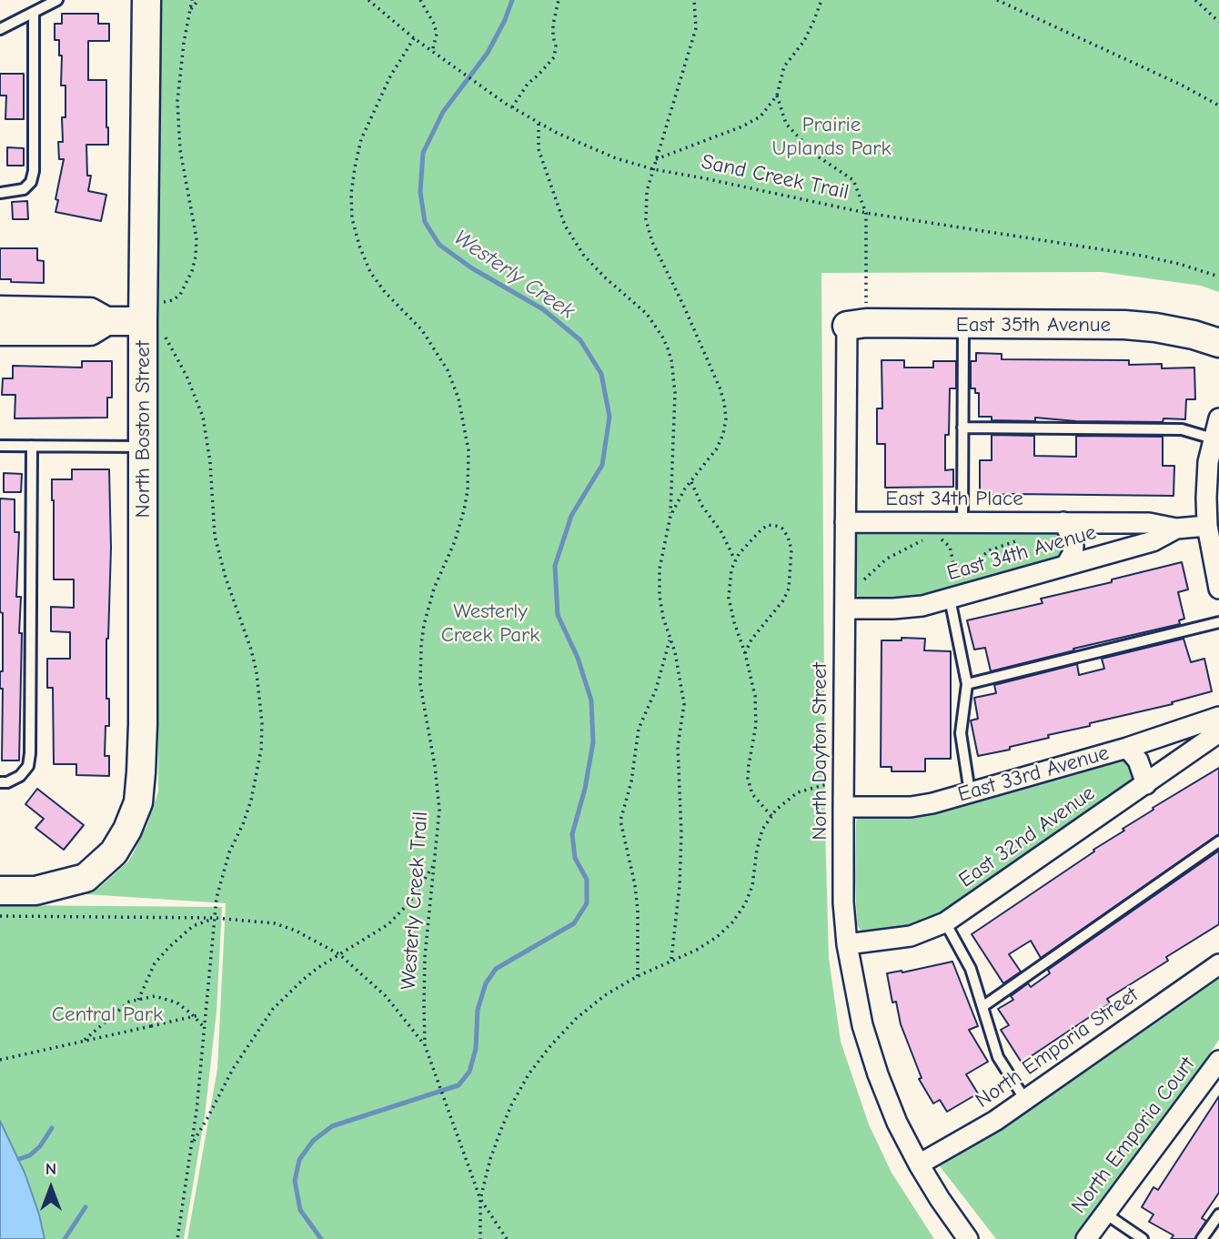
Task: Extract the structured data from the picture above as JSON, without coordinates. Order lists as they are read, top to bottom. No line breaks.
{"streets":{"street":["East 35th Avenue","North Boston Street","East 34th Place","East 34th Avenue","North Dayton Street","East 33rd Avenue","East 32nd Avenue","North Emporia Street","North Emporia Court"],"path":["Sand Creek Trail","Westerly Creek Trail"]},"crossings":[["Sand Creek Trail","Westerly Creek Trail"],["East 35th Avenue","North Dayton Street"],["East 34th Place","East 34th Avenue"],["East 34th Place","North Dayton Street"],["East 34th Avenue","North Dayton Street"],["North Dayton Street","East 33rd Avenue"],["North Dayton Street","East 32nd Avenue"],["North Dayton Street","North Emporia Street"],["East 33rd Avenue","East 32nd Avenue"]],"water":["Westerly Creek"],"parks":["Prairie Uplands Park","Westerly Creek Park","Central Park"],"north":"top"}
